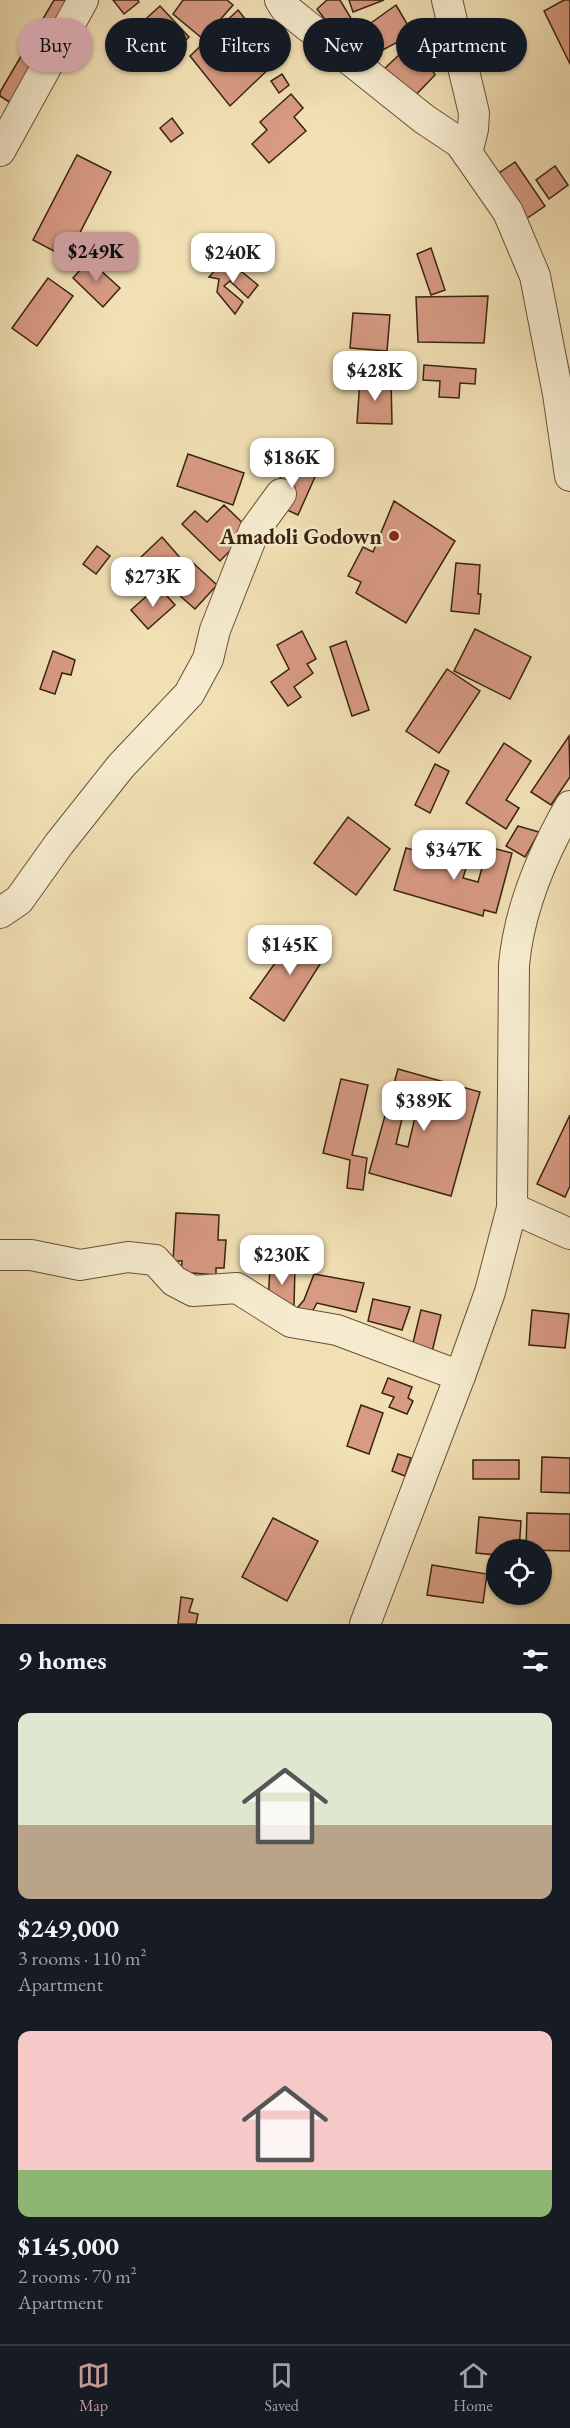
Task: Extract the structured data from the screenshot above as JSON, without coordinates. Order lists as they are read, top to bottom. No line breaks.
{"places":["Amadoli Godown"],"page":{"chip":["Buy","Rent","Filters","New","Apartment"],"price":["$249K","$240K","$428K","$186K","$273K","$347K","$145K","$389K","$230K"],"heading":"9 homes","list":[{"name":"$249,000","note":"3 rooms · 110 m² · Apartment"},{"name":"$145,000","note":"2 rooms · 70 m² · Apartment"}],"tabs":["Map","Saved","Home"]}}
